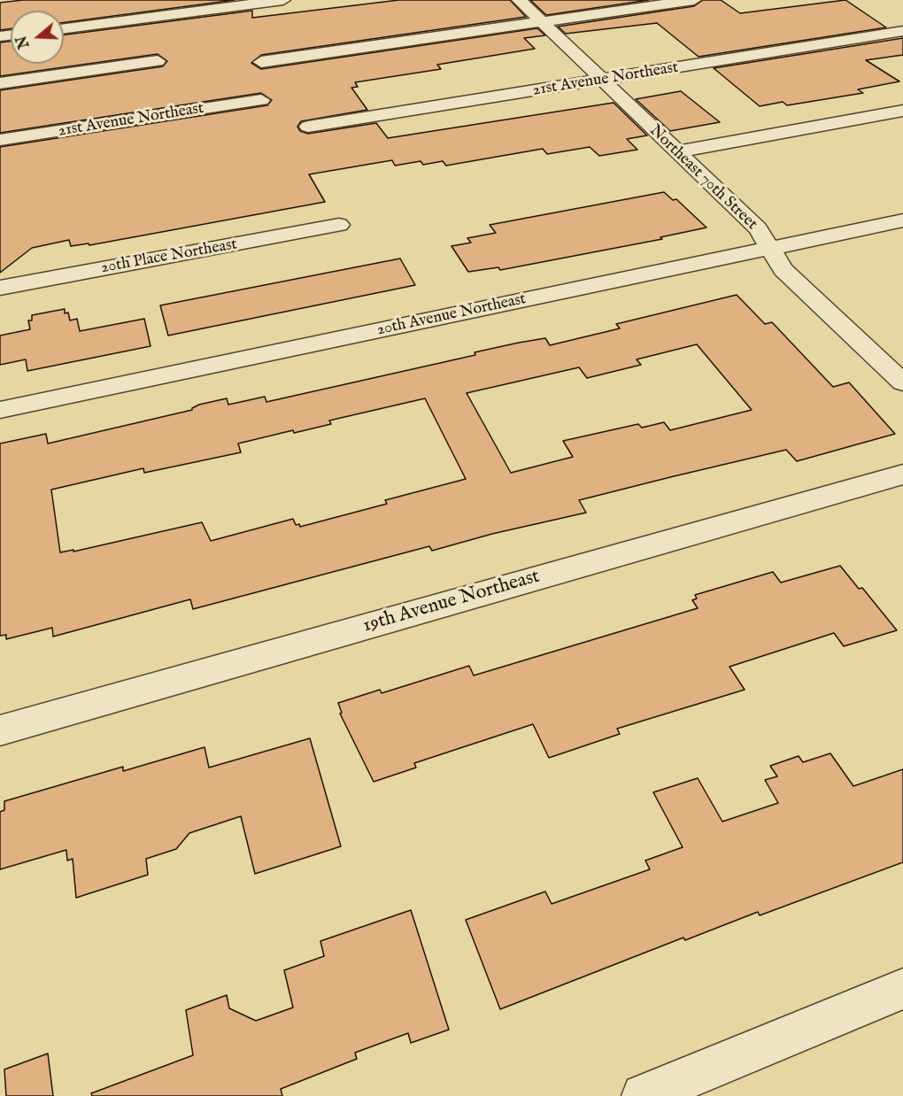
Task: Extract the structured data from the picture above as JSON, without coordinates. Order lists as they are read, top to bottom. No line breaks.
{"streets":{"street":["21st Avenue Northeast","Northeast 70th Street","20th Place Northeast","20th Avenue Northeast","19th Avenue Northeast"]},"crossings":[["21st Avenue Northeast","Northeast 70th Street"],["Northeast 70th Street","20th Avenue Northeast"]],"north":"left"}
